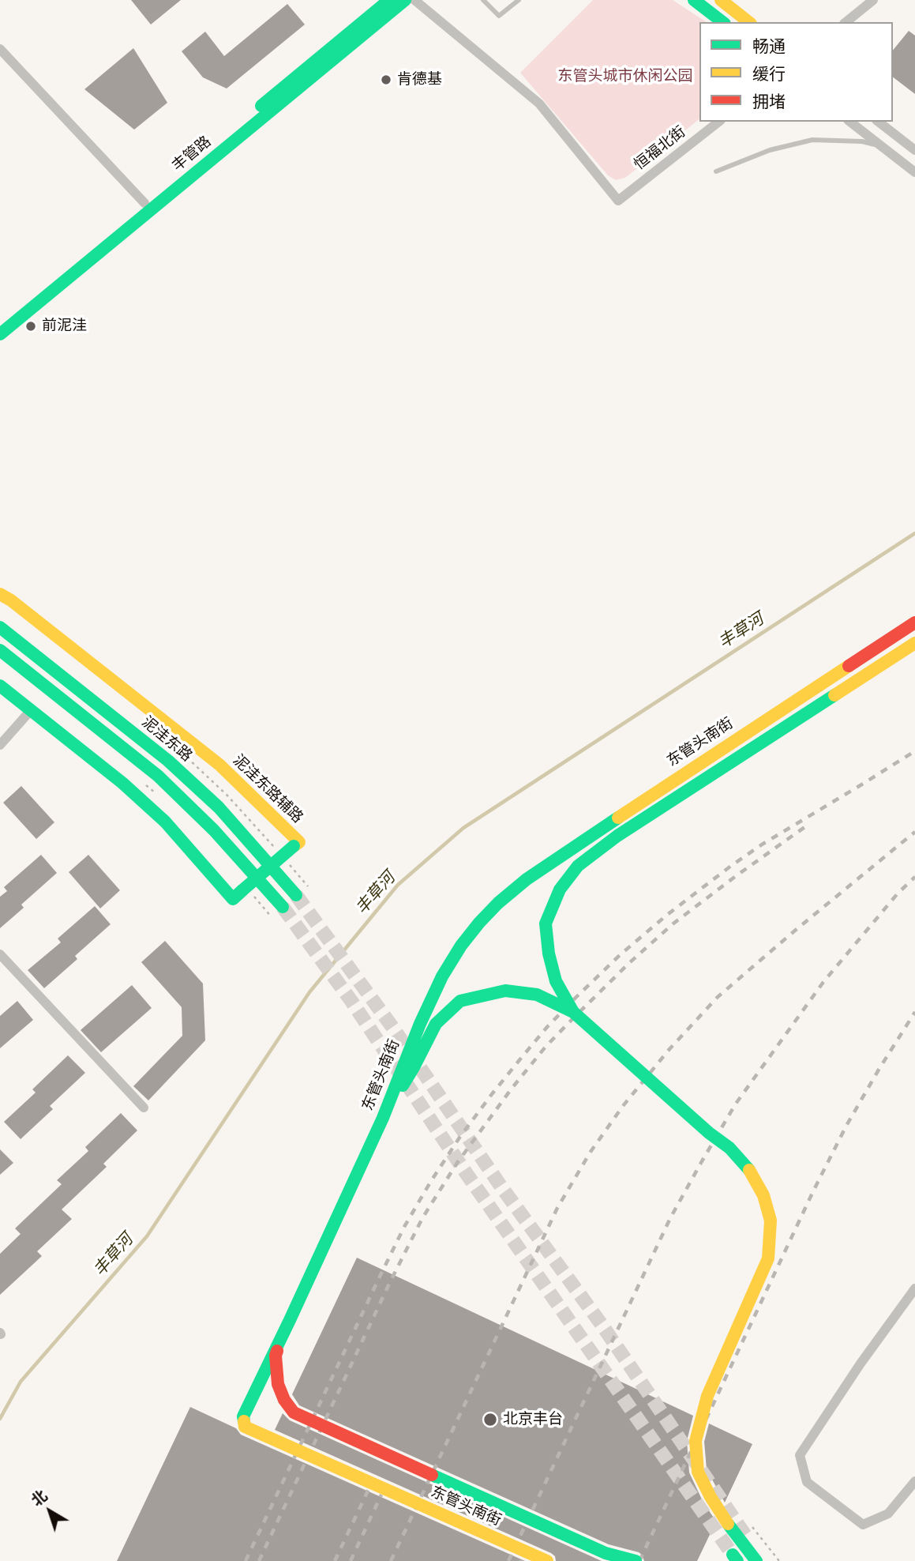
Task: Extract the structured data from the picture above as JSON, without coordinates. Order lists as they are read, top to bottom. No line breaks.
{"streets":{"main road":["丰管路","泥洼东路","东管头南街","泥洼东路辅路"],"street":["恒福北街"]},"water":["丰草河"],"parks":["东管头城市休闲公园"],"places":["肯德基","前泥洼","北京丰台"],"legend":["畅通","缓行","拥堵"],"north":"top left"}
